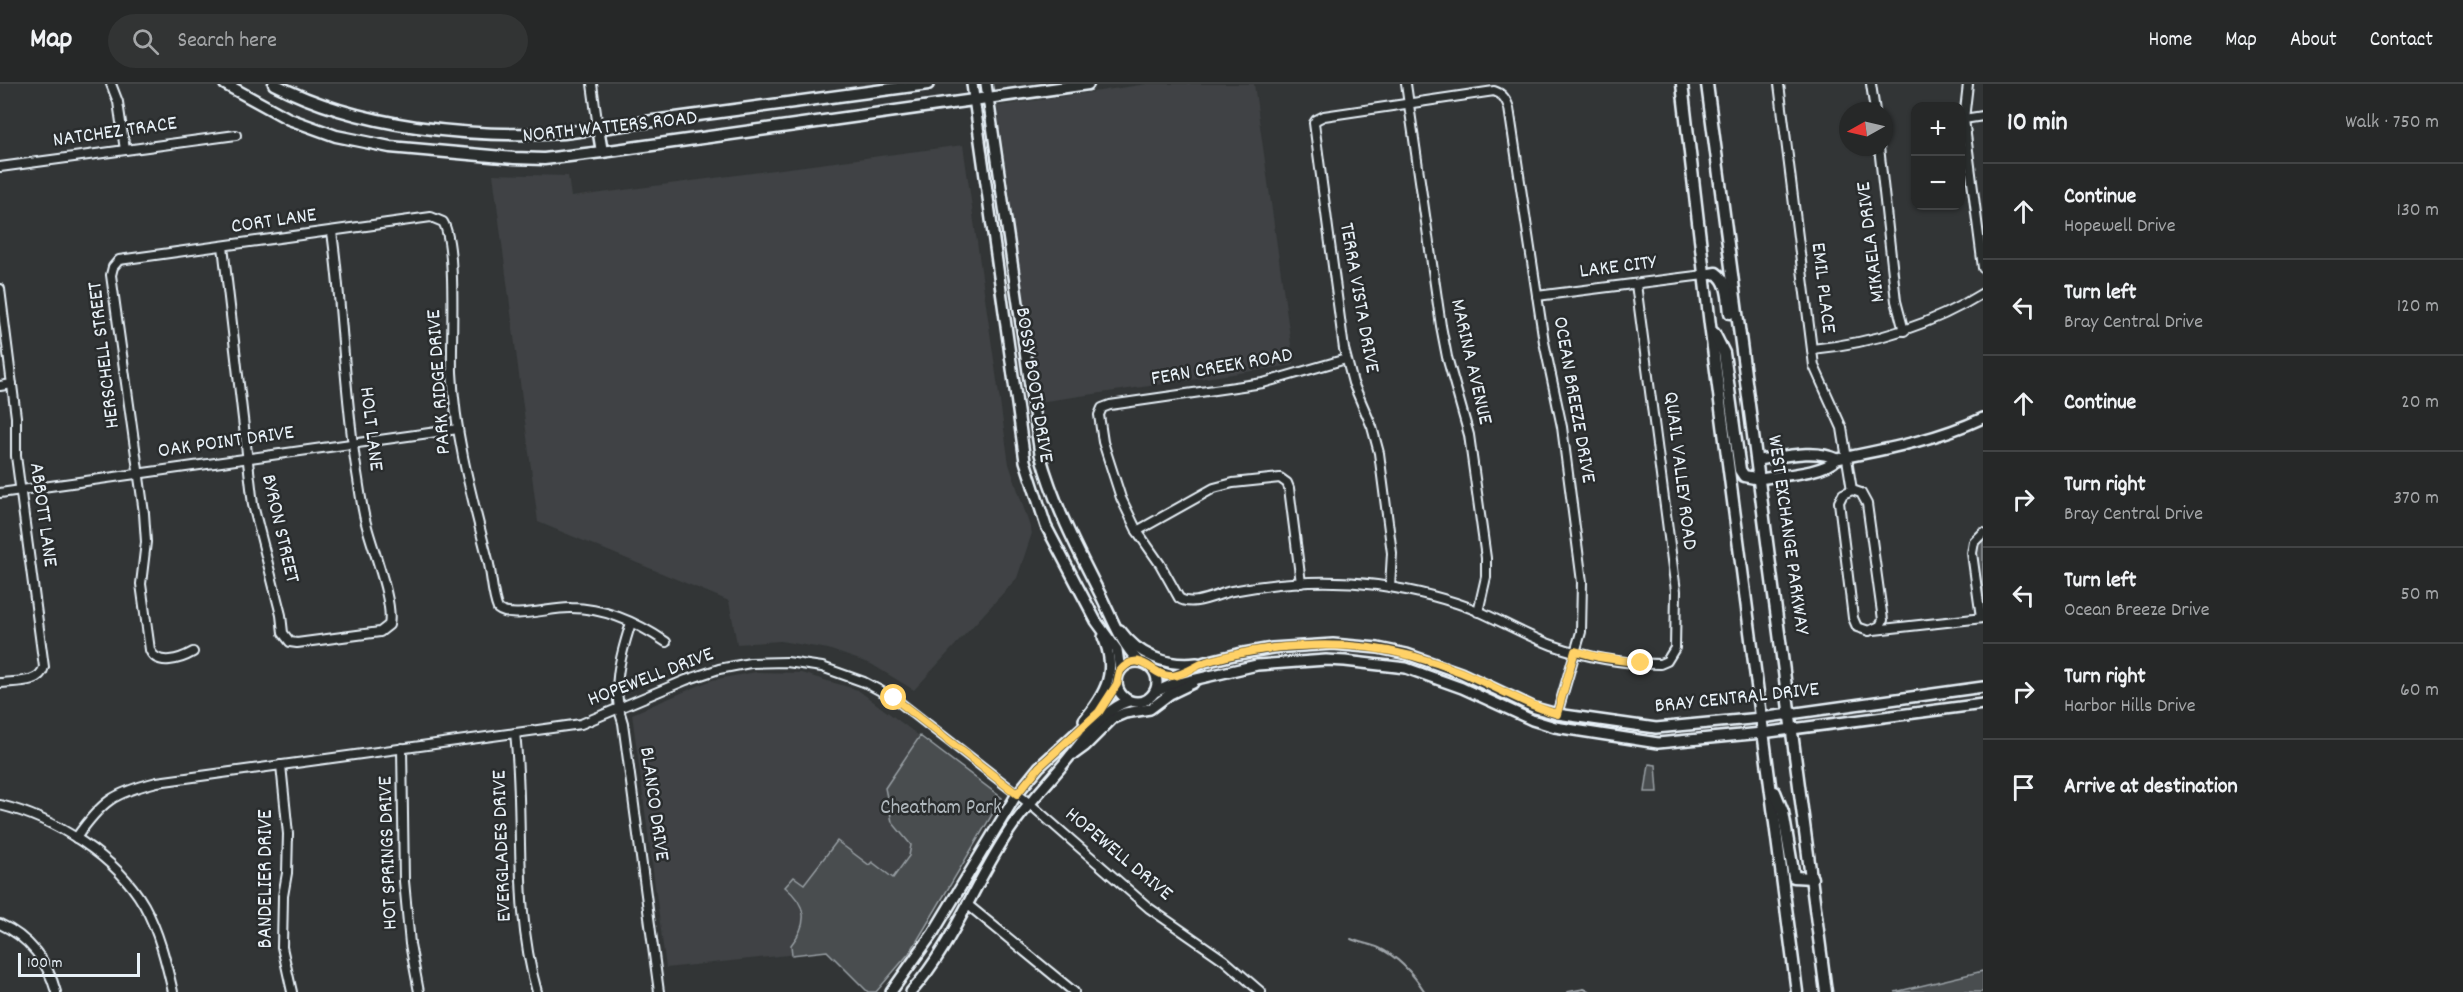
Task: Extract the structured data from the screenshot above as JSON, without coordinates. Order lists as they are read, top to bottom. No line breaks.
{"streets":{"main road":["NORTH WATTERS ROAD","WEST EXCHANGE PARKWAY"],"street":["NATCHEZ TRACE","CORT LANE","MIKAELA DRIVE","LAKE CITY","EMIL PLACE","TERRA VISTA DRIVE","HERSCHELL STREET","MARINA AVENUE","FERN CREEK ROAD","PARK RIDGE DRIVE","BOSSY BOOTS DRIVE","OCEAN BREEZE DRIVE","HOLT LANE","OAK POINT DRIVE","QUAIL VALLEY ROAD","ABBOTT LANE","BYRON STREET","HOPEWELL DRIVE","BRAY CENTRAL DRIVE","BLANCO DRIVE","EVERGLADES DRIVE","HOT SPRINGS DRIVE","BANDELIER DRIVE"]},"crossings":[["NORTH WATTERS ROAD","BOSSY BOOTS DRIVE"],["CORT LANE","HERSCHELL STREET"],["CORT LANE","PARK RIDGE DRIVE"],["CORT LANE","HOLT LANE"],["CORT LANE","BYRON STREET"],["LAKE CITY","OCEAN BREEZE DRIVE"],["LAKE CITY","QUAIL VALLEY ROAD"],["TERRA VISTA DRIVE","MARINA AVENUE"],["TERRA VISTA DRIVE","FERN CREEK ROAD"],["TERRA VISTA DRIVE","OCEAN BREEZE DRIVE"],["HERSCHELL STREET","OAK POINT DRIVE"],["MARINA AVENUE","OCEAN BREEZE DRIVE"],["PARK RIDGE DRIVE","OAK POINT DRIVE"],["PARK RIDGE DRIVE","BLANCO DRIVE"],["BOSSY BOOTS DRIVE","BRAY CENTRAL DRIVE"],["OCEAN BREEZE DRIVE","QUAIL VALLEY ROAD"],["OCEAN BREEZE DRIVE","BRAY CENTRAL DRIVE"],["HOLT LANE","OAK POINT DRIVE"],["HOLT LANE","BYRON STREET"],["OAK POINT DRIVE","ABBOTT LANE"],["OAK POINT DRIVE","BYRON STREET"],["WEST EXCHANGE PARKWAY","BRAY CENTRAL DRIVE"],["HOPEWELL DRIVE","BLANCO DRIVE"],["HOPEWELL DRIVE","EVERGLADES DRIVE"],["HOPEWELL DRIVE","HOT SPRINGS DRIVE"],["HOPEWELL DRIVE","BANDELIER DRIVE"]],"parks":["Cheatham Park"],"scale_bar":"100 m","north":"left","page":{"header":"Map","search":"Search here","nav":["Home","Map","About","Contact"],"heading":["10 min","Walk · 750 m"],"map_buttons":["+","−"],"list":[["Continue","Hopewell Drive","130 m"],["Turn left","Bray Central Drive","120 m"],["Continue","20 m"],["Turn right","Bray Central Drive","370 m"],["Turn left","Ocean Breeze Drive","50 m"],["Turn right","Harbor Hills Drive","60 m"],"Arrive at destination"],"scale":"100 m"}}
